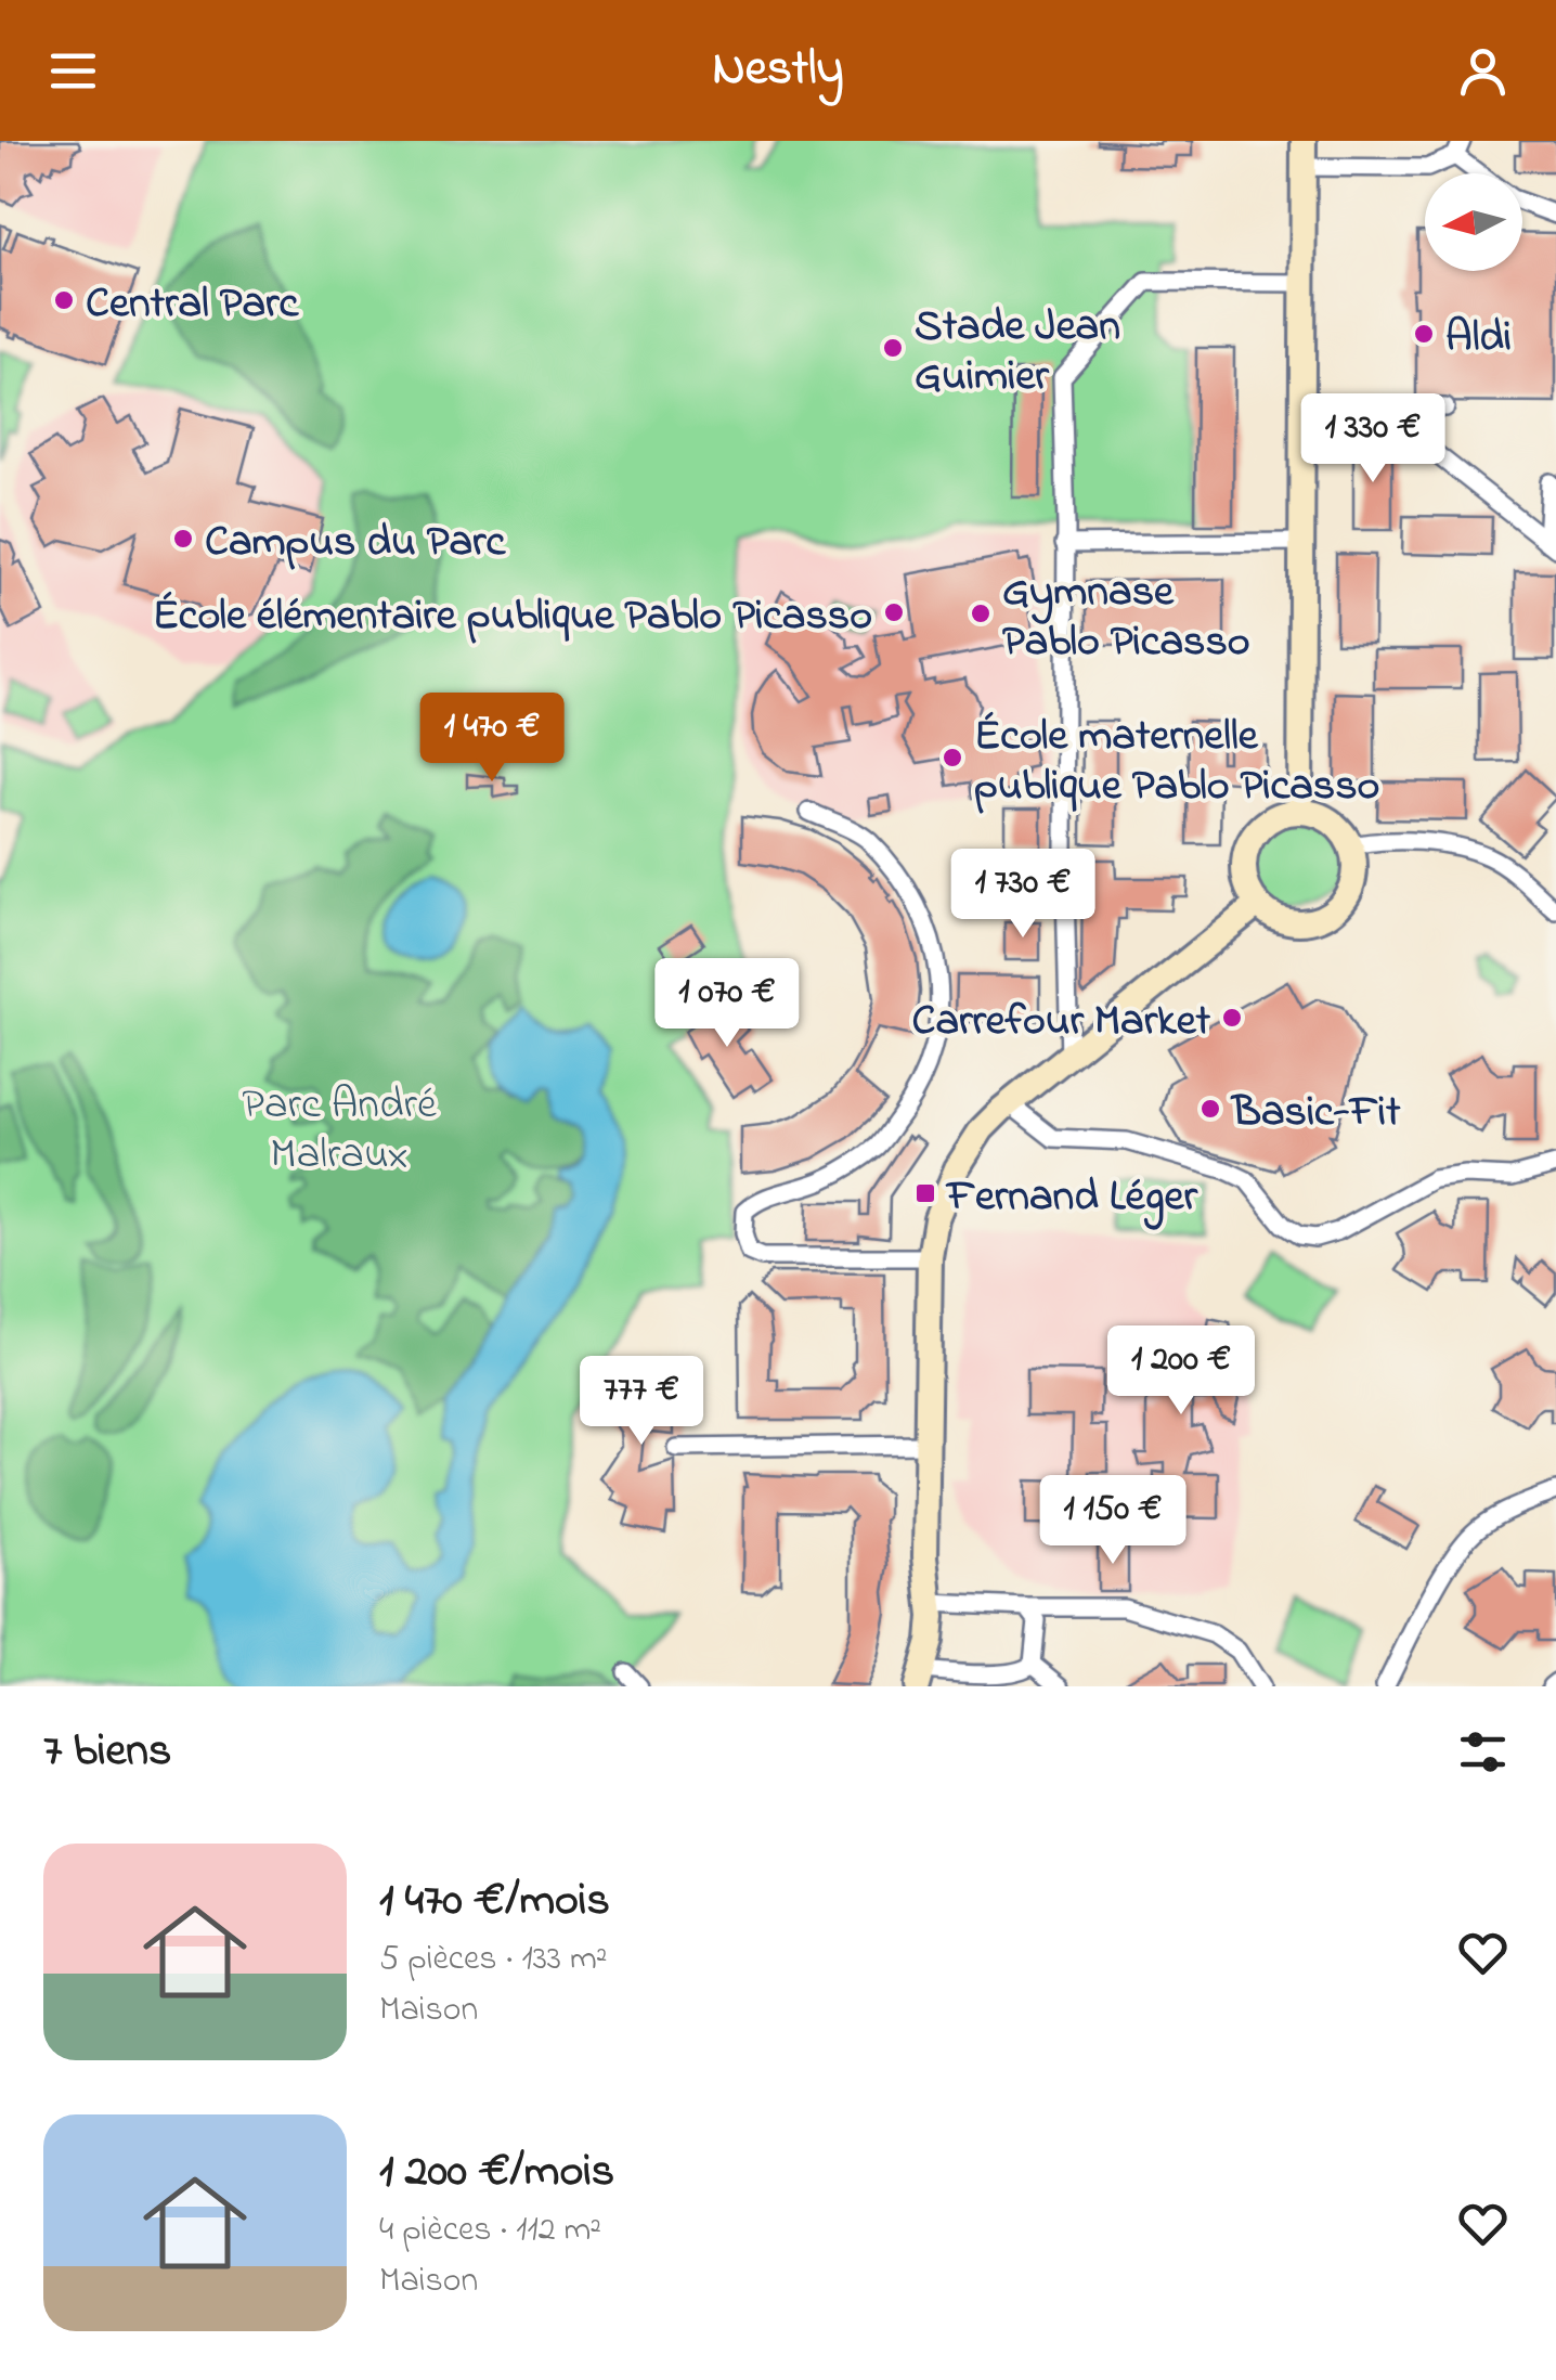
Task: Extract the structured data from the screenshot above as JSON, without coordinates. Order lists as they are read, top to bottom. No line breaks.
{"parks":["Parc André Malraux"],"places":{"other":["Central Parc","Aldi","Stade Jean Guimier","Campus du Parc","École élémentaire publique Pablo Picasso","Gymnase Pablo Picasso","École maternelle publique Pablo Picasso","Carrefour Market","Basic-Fit"],"transit":["Fernand Léger"]},"north":"left","page":{"header":"Nestly","price":["1 330 €","1 470 €","1 730 €","1 070 €","1 200 €","777 €","1 150 €"],"heading":"7 biens","list":[{"name":"1 470 €/mois","note":"5 pièces · 133 m² · Maison"},{"name":"1 200 €/mois","note":"4 pièces · 112 m² · Maison"}]}}
